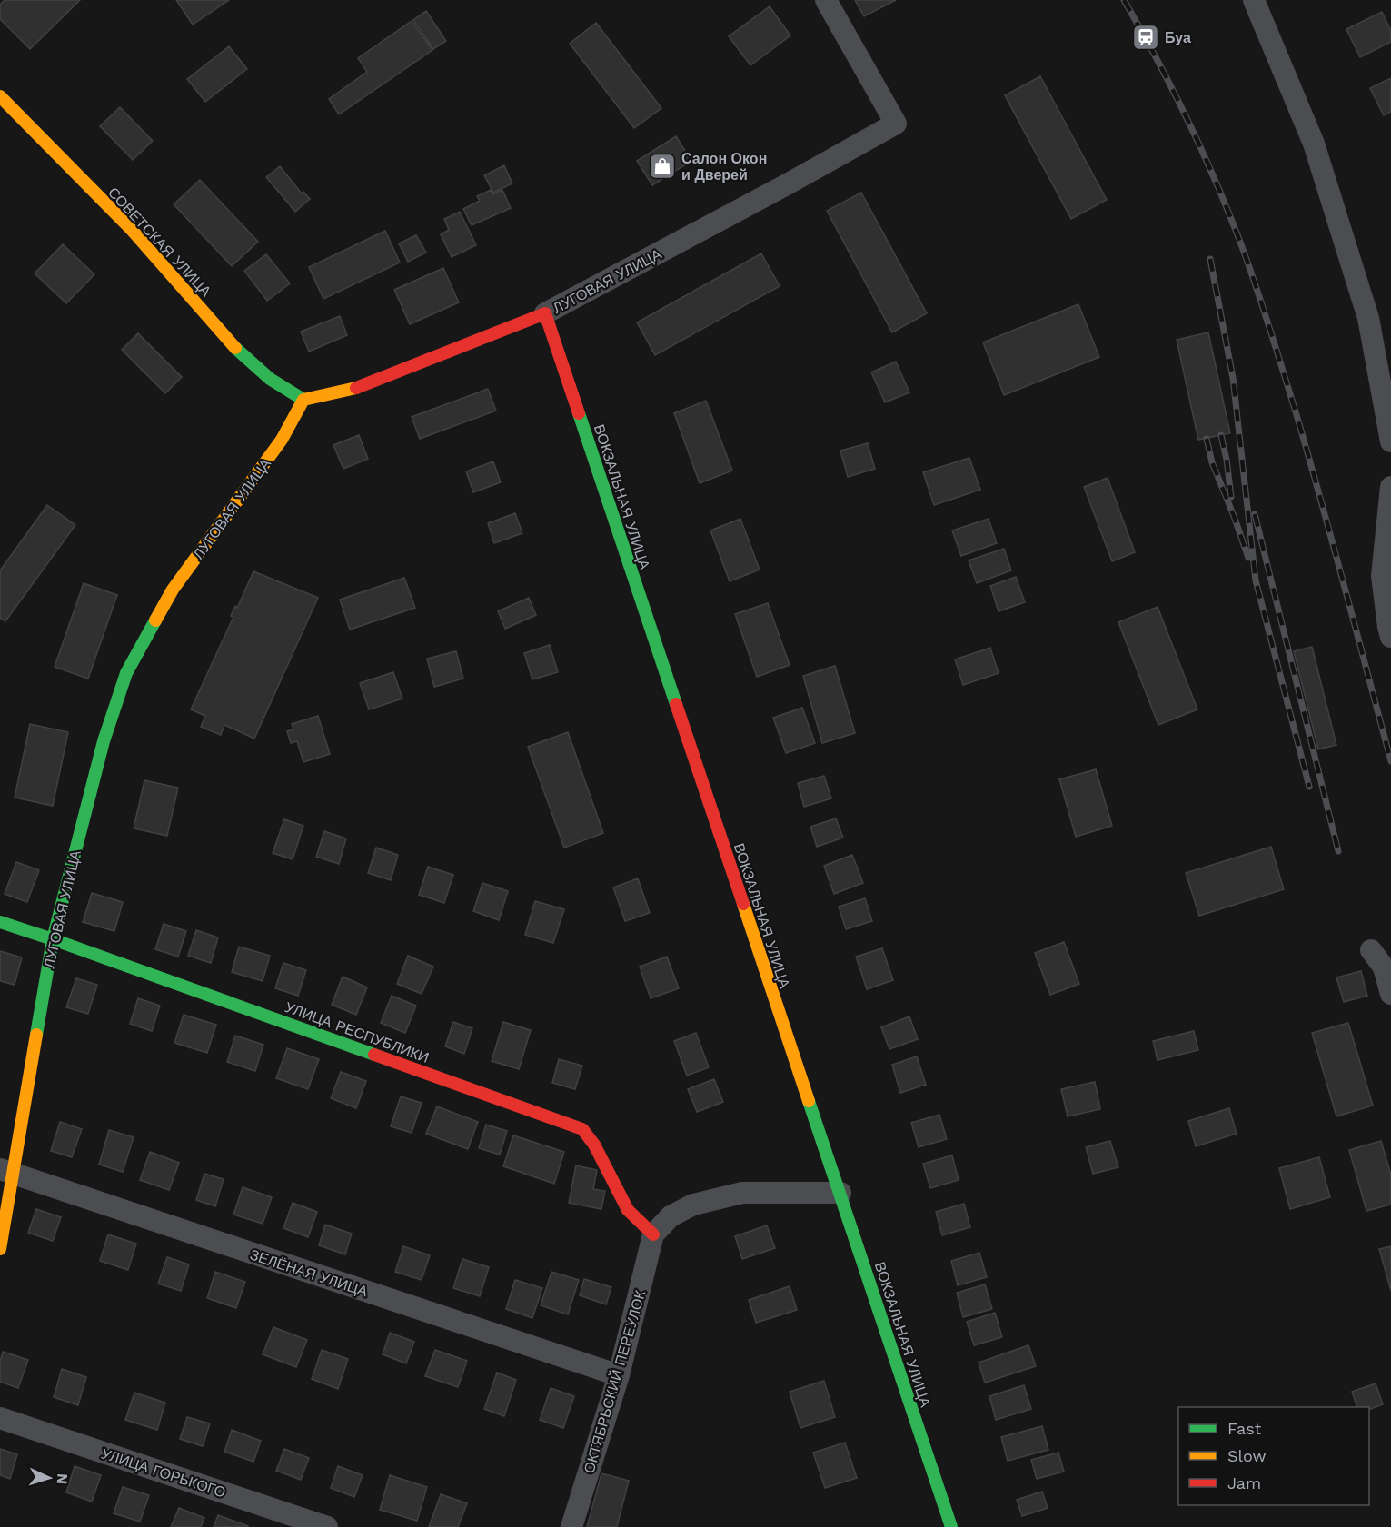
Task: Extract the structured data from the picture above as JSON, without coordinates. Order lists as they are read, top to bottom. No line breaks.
{"streets":{"street":["СОВЕТСКАЯ УЛИЦА","ЛУГОВАЯ УЛИЦА","ВОКЗАЛЬНАЯ УЛИЦА","УЛИЦА РЕСПУБЛИКИ","ЗЕЛЁНАЯ УЛИЦА","ОКТЯБРЬСКИЙ ПЕРЕУЛОК","УЛИЦА ГОРЬКОГО"]},"crossings":[["СОВЕТСКАЯ УЛИЦА","ЛУГОВАЯ УЛИЦА"],["ЛУГОВАЯ УЛИЦА","ВОКЗАЛЬНАЯ УЛИЦА"],["ЛУГОВАЯ УЛИЦА","УЛИЦА РЕСПУБЛИКИ"],["ЛУГОВАЯ УЛИЦА","ЗЕЛЁНАЯ УЛИЦА"],["УЛИЦА РЕСПУБЛИКИ","ОКТЯБРЬСКИЙ ПЕРЕУЛОК"],["ЗЕЛЁНАЯ УЛИЦА","ОКТЯБРЬСКИЙ ПЕРЕУЛОК"]],"places":{"station":["Буа"],"shop":["Салон Окон и Дверей"]},"legend":["Fast","Slow","Jam"],"north":"right"}
